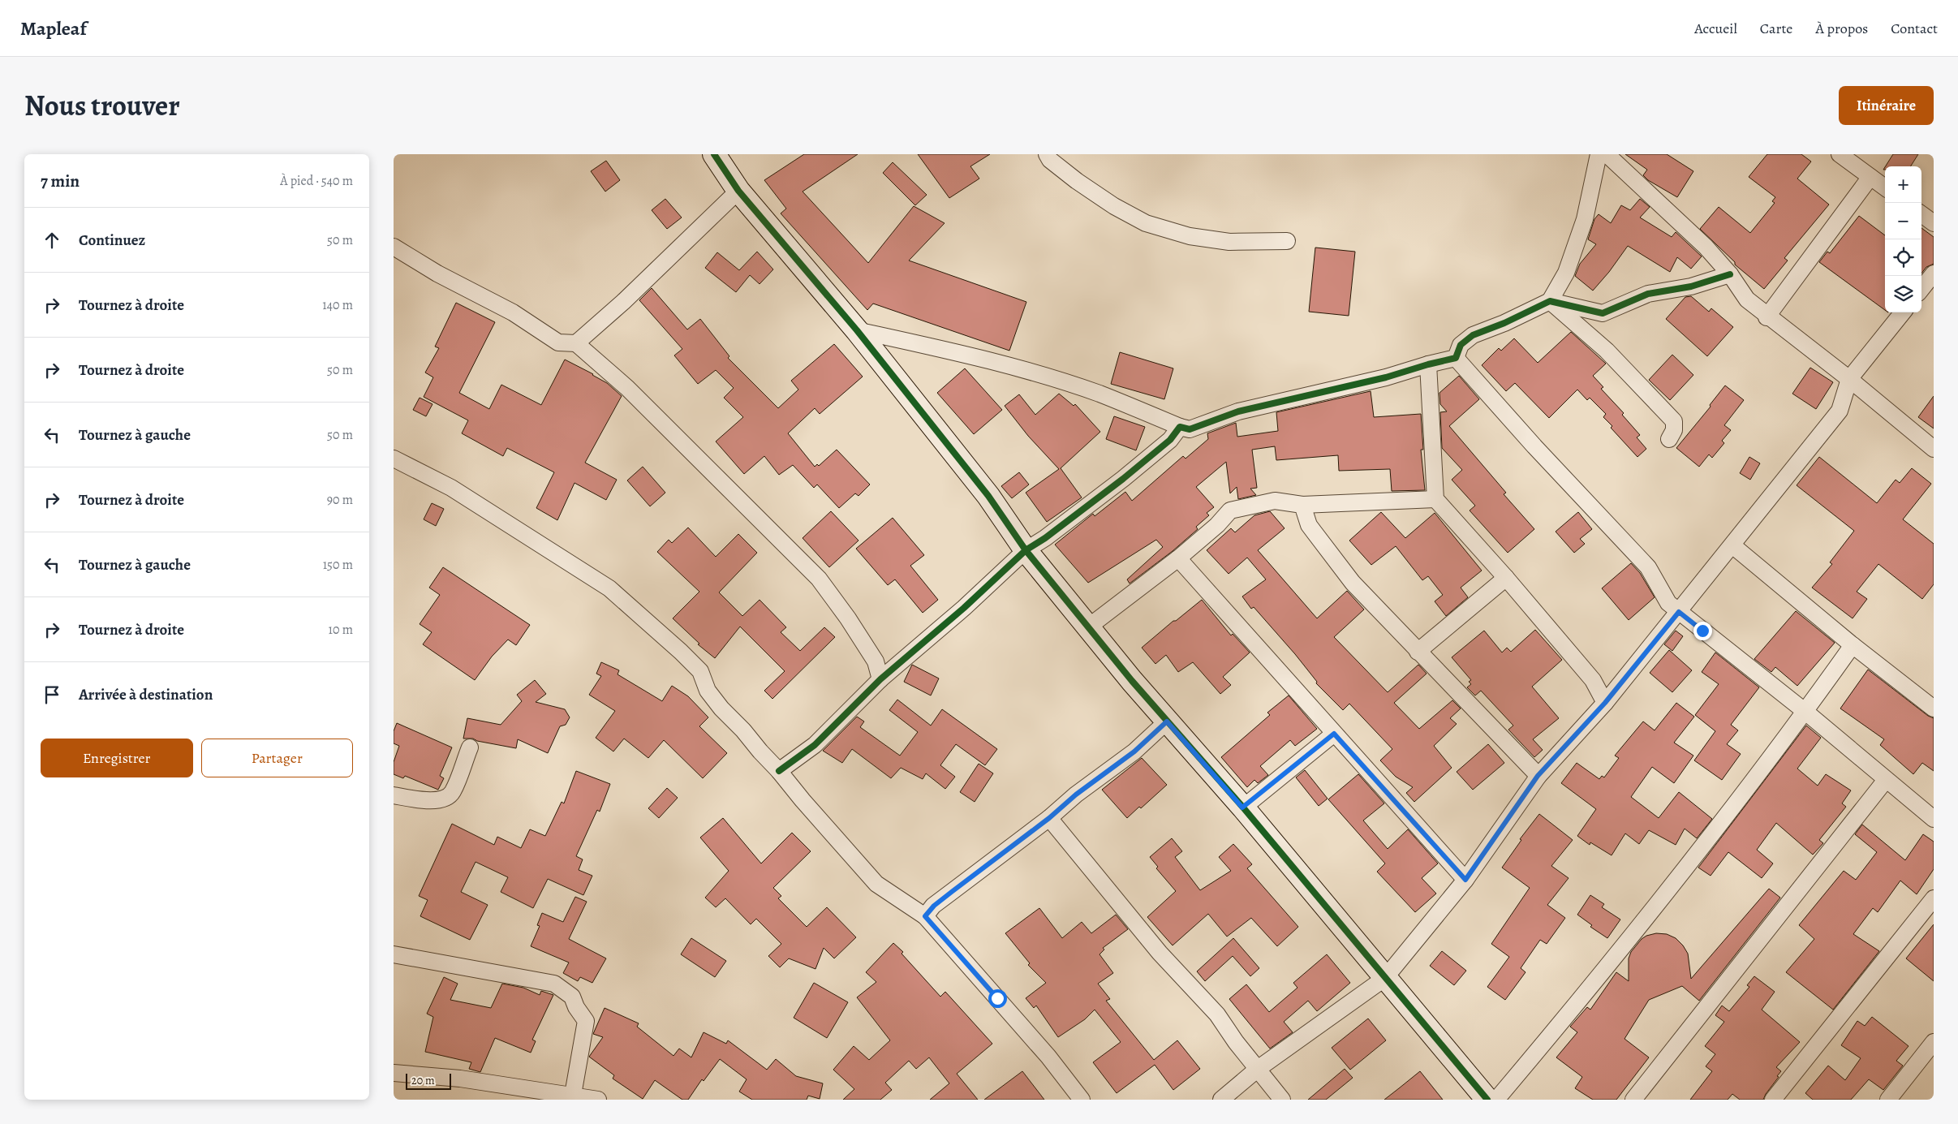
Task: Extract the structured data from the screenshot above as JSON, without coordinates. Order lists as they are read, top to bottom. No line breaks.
{"scale_bar":"20 m","page":{"header":"Mapleaf","nav":["Accueil","Carte","À propos","Contact"],"title":"Nous trouver","buttons":["Itinéraire",["Enregistrer","Partager"]],"heading":["7 min","À pied · 540 m"],"map_buttons":["+","−"],"list":[["Continuez","50 m"],["Tournez à droite","140 m"],["Tournez à droite","50 m"],["Tournez à gauche","50 m"],["Tournez à droite","90 m"],["Tournez à gauche","150 m"],["Tournez à droite","10 m"],"Arrivée à destination"],"scale":"20 m"}}
